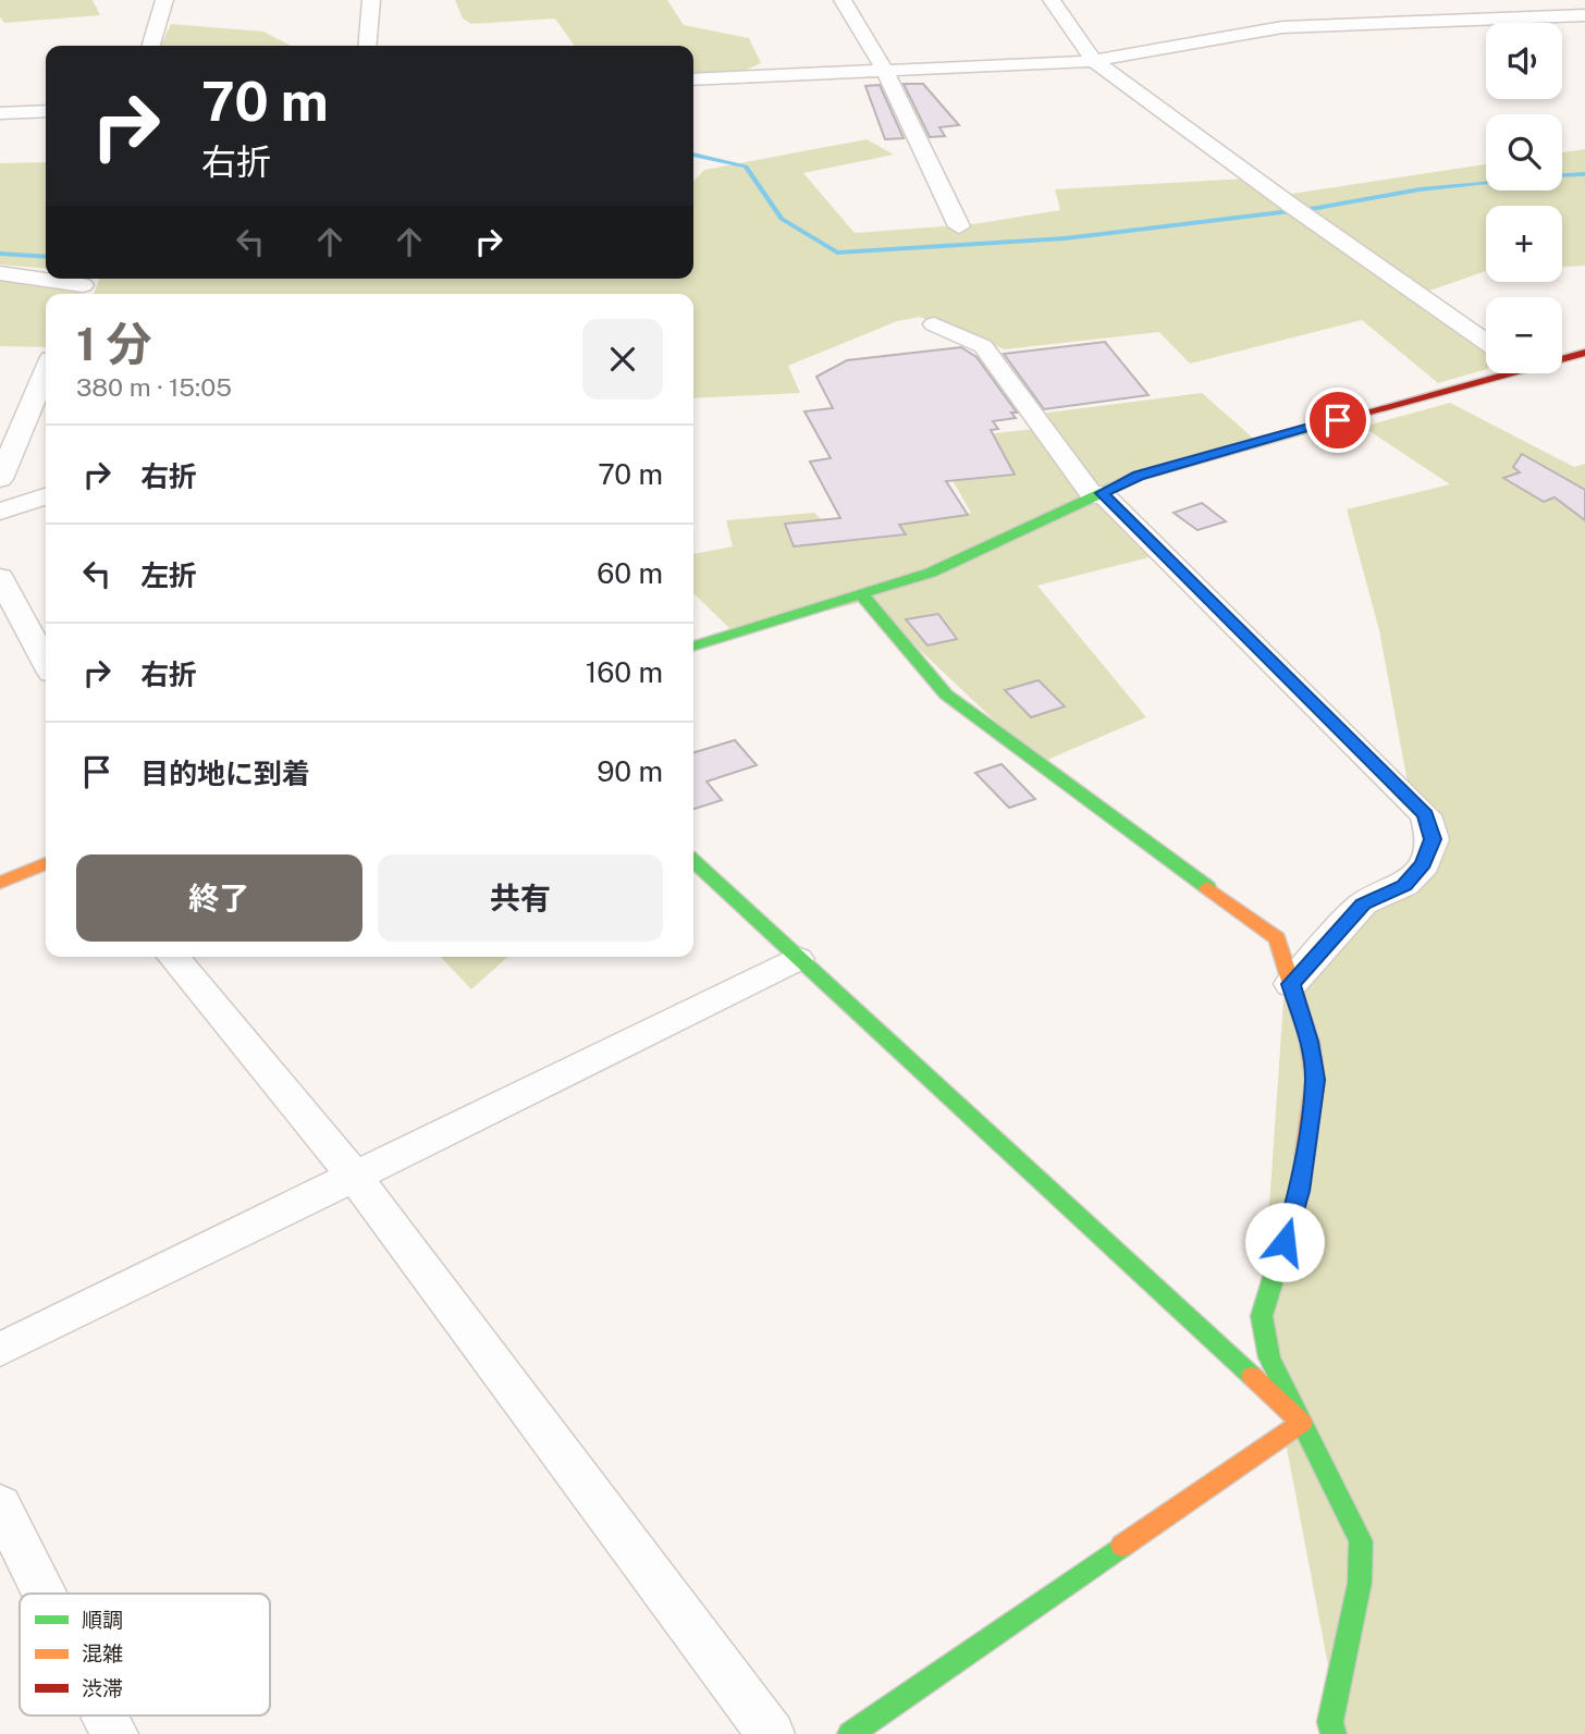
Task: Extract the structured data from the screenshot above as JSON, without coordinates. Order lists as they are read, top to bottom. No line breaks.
{"legend":["順調","混雑","渋滞"],"page":{"map_buttons":["+","−"],"turn":["70 m","右折"],"heading":["1 分","380 m · 15:05"],"list":[{"name":"右折","value":"70 m"},{"name":"左折","value":"60 m"},{"name":"右折","value":"160 m"},{"name":"目的地に到着","value":"90 m"}],"buttons":["終了","共有"]}}
